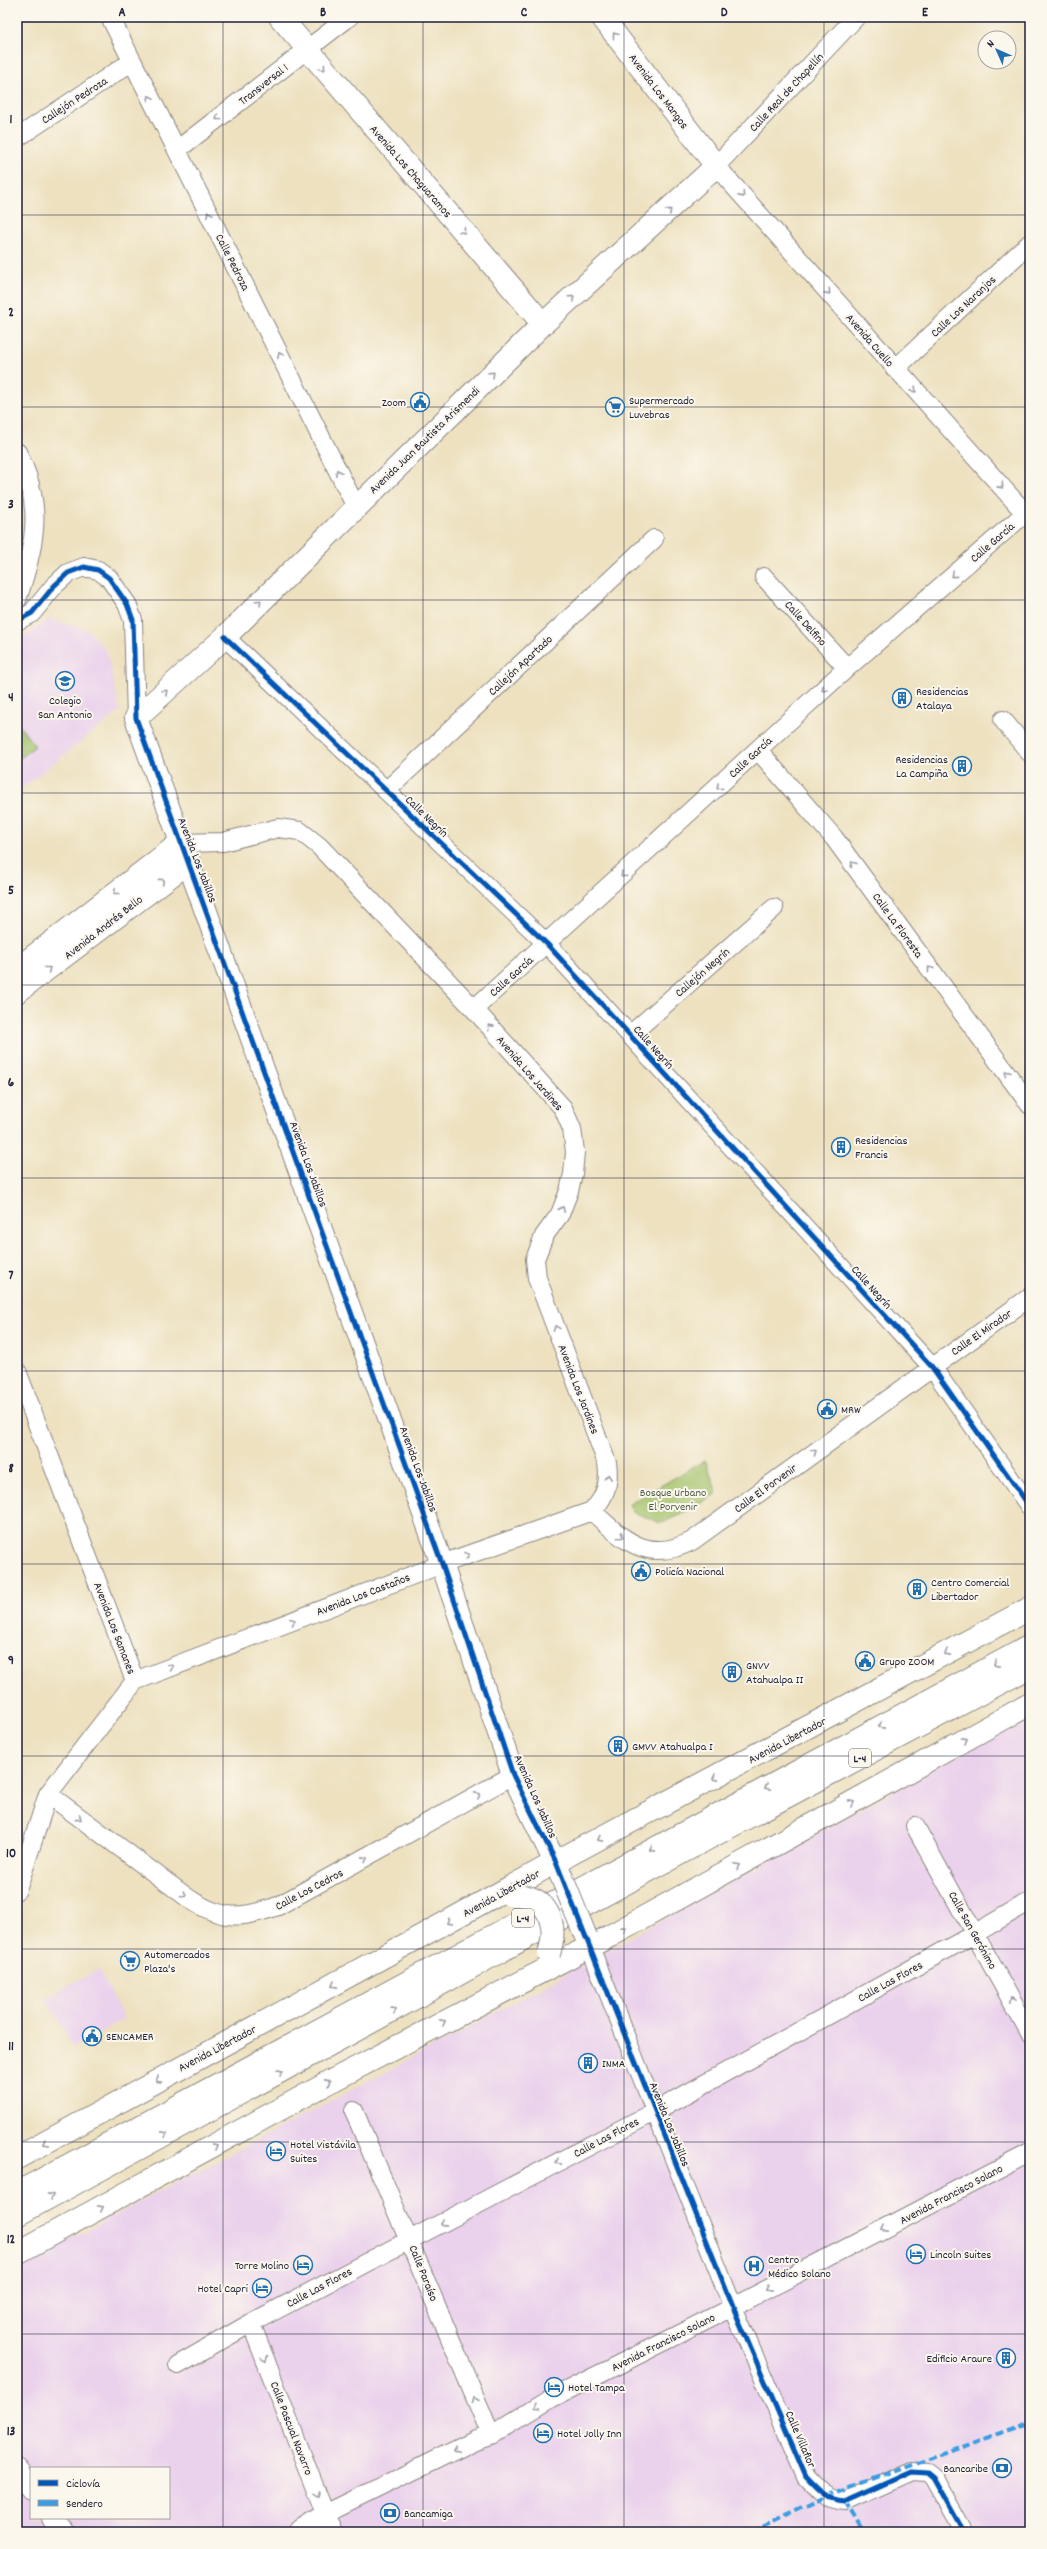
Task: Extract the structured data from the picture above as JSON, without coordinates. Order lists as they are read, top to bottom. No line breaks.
{"streets":{"main road":["Avenida Los Mangos","Avenida Los Chaguaramos","Avenida Juan Bautista Arismendi","Avenida Los Jabillos","Avenida Andrés Bello","Avenida Libertador","L-4"],"street":["Transversal 1","Calle Real de Chapellín","Callejón Pedroza","Calle Pedroza","Calle Los Naranjos","Avenida Cuello","Calle García","Calle Delfino","Callejón Apartado","Calle Negrín","Calle La Floresta","Callejón Negrín","Avenida Los Jardines","Calle El Mirador","Calle El Porvenir","Avenida Los Castaños","Avenida Los Samanes","Calle Los Cedros","Calle San Gerónimo","Calle Las Flores","Avenida Francisco Solano","Calle Paraíso","Calle Pascual Navarro","Calle Villaflor"]},"crossings":[["Transversal 1","Avenida Los Chaguaramos"],["Transversal 1","Calle Pedroza"],["Avenida Los Mangos","Calle Real de Chapellín"],["Avenida Los Mangos","Avenida Cuello"],["Avenida Los Mangos","Avenida Juan Bautista Arismendi"],["Calle Real de Chapellín","Avenida Cuello"],["Calle Real de Chapellín","Avenida Juan Bautista Arismendi"],["Callejón Pedroza","Calle Pedroza"],["Avenida Los Chaguaramos","Avenida Juan Bautista Arismendi"],["Calle Pedroza","Avenida Juan Bautista Arismendi"],["Calle Los Naranjos","Avenida Cuello"],["Avenida Cuello","Avenida Juan Bautista Arismendi"],["Avenida Cuello","Calle García"],["Avenida Juan Bautista Arismendi","Calle Negrín"],["Avenida Juan Bautista Arismendi","Avenida Los Jabillos"],["Calle García","Calle Delfino"],["Calle García","Calle Negrín"],["Calle García","Calle La Floresta"],["Calle García","Avenida Los Jardines"],["Callejón Apartado","Calle Negrín"],["Calle Negrín","Callejón Negrín"],["Calle Negrín","Calle El Mirador"],["Calle Negrín","Calle El Porvenir"],["Avenida Los Jabillos","Avenida Andrés Bello"],["Avenida Los Jabillos","Avenida Los Jardines"],["Avenida Los Jabillos","Avenida Los Castaños"],["Avenida Los Jabillos","Avenida Libertador"],["Avenida Los Jabillos","L-4"],["Avenida Los Jabillos","Calle Los Cedros"],["Avenida Los Jabillos","Calle Las Flores"],["Avenida Los Jabillos","Avenida Francisco Solano"],["Avenida Los Jabillos","Calle Villaflor"],["Avenida Andrés Bello","Avenida Los Jardines"],["Avenida Los Jardines","Calle El Porvenir"],["Avenida Los Jardines","Avenida Los Castaños"],["Calle El Mirador","Calle El Porvenir"],["Calle El Porvenir","Avenida Los Castaños"],["Avenida Los Castaños","Avenida Los Samanes"],["Avenida Los Samanes","Calle Los Cedros"],["Avenida Libertador","L-4"],["Calle San Gerónimo","Calle Las Flores"],["Calle Las Flores","Calle Paraíso"],["Calle Las Flores","Calle Pascual Navarro"],["Avenida Francisco Solano","Calle Paraíso"],["Avenida Francisco Solano","Calle Pascual Navarro"],["Avenida Francisco Solano","Calle Villaflor"]],"one_way":["Transversal 1","Avenida Los Mangos","Avenida Los Chaguaramos","Calle Pedroza","Avenida Cuello","Avenida Juan Bautista Arismendi","Calle García","Calle La Floresta","Avenida Los Jardines","Calle El Porvenir","Avenida Los Castaños","Calle Los Cedros","Calle San Gerónimo","Avenida Francisco Solano","Calle Paraíso","Calle Pascual Navarro"],"parks":["Bosque Urbano El Porvenir"],"places":{"public building":["Zoom","MRW","Policía Nacional","Grupo ZOOM","SENCAMER"],"supermarket":["Supermercado Luvebras","Automercados Plaza's"],"school or university":["Colegio San Antonio"],"building":["Residencias Atalaya","Residencias La Campiña","Residencias Francis","Centro Comercial Libertador","GNVV Atahualpa II","GMVV Atahualpa I","INMA","Edificio Araure"],"hotel":["Hotel Vistávila Suites","Lincoln Suites","Torre Molino","Hotel Capri","Hotel Tampa","Hotel Jolly Inn"],"hospital":["Centro Médico Solano"],"bank":["Bancaribe","Bancamiga"]},"legend":["Ciclovía","Sendero"],"north":"top left","grid":{"columns":["A","B","C","D","E"],"rows":["1","2","3","4","5","6","7","8","9","10","11","12","13"]}}
